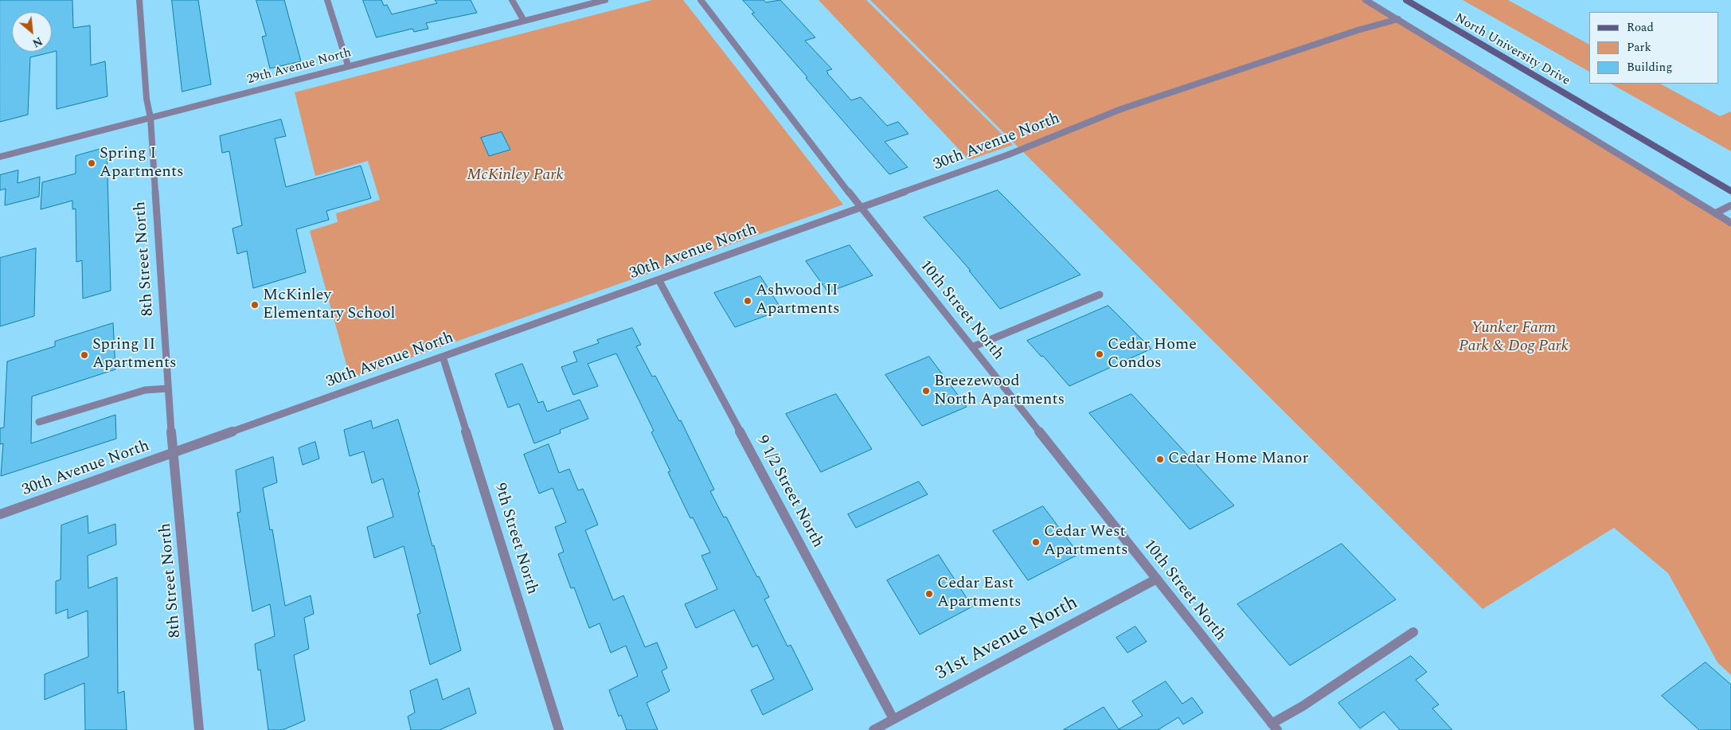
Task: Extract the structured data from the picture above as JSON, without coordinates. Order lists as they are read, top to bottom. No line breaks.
{"streets":{"main road":["North University Drive"],"street":["29th Avenue North","30th Avenue North","8th Street North","10th Street North","9 1/2 Street North","9th Street North","31st Avenue North"]},"crossings":[["29th Avenue North","8th Street North"],["30th Avenue North","8th Street North"],["30th Avenue North","10th Street North"],["30th Avenue North","9 1/2 Street North"],["30th Avenue North","9th Street North"],["10th Street North","31st Avenue North"],["9 1/2 Street North","31st Avenue North"]],"parks":["McKinley Park","Yunker Farm Park & Dog Park"],"places":["Spring I Apartments","Ashwood II Apartments","McKinley Elementary School","Cedar Home Condos","Spring II Apartments","Breezewood North Apartments","Cedar Home Manor","Cedar West Apartments","Cedar East Apartments"],"legend":["Road","Park","Building"],"north":"bottom right"}
